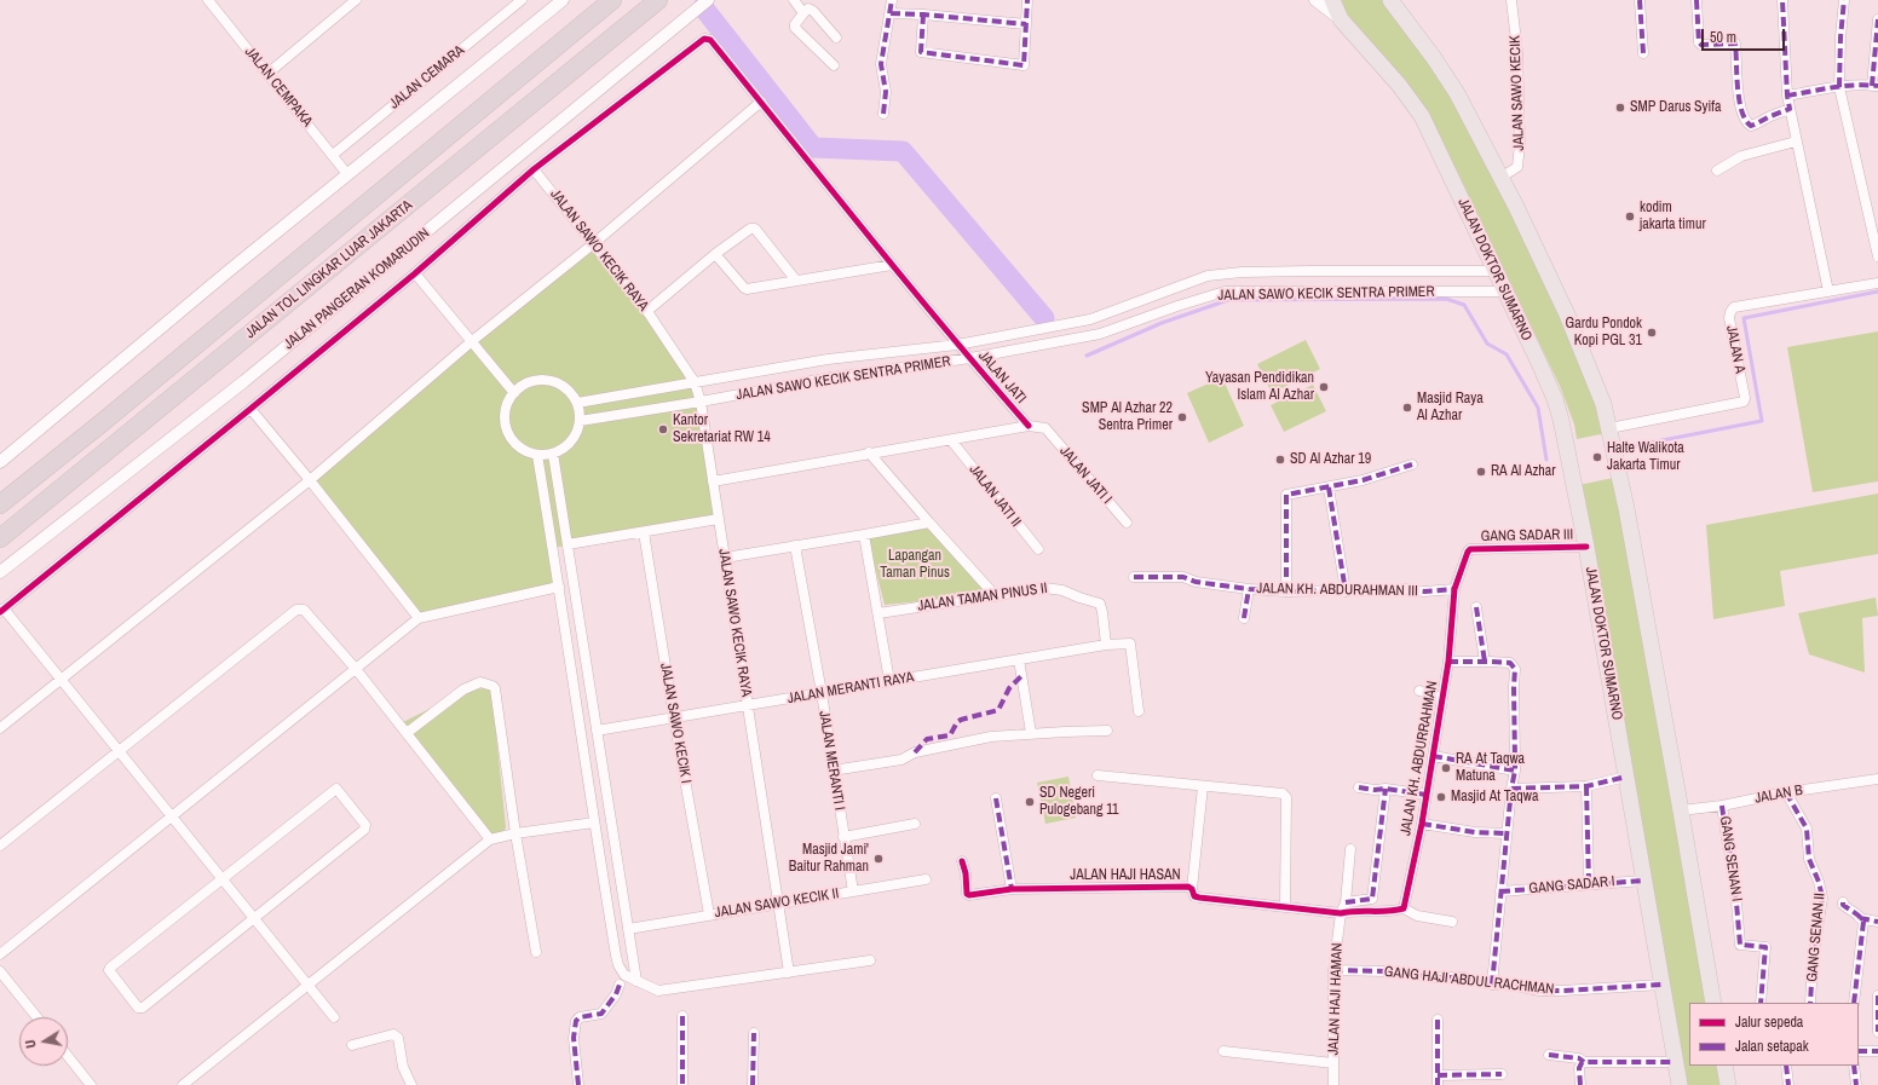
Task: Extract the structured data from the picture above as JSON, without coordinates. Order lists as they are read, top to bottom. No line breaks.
{"streets":{"highway":["JALAN TOL LINGKAR LUAR JAKARTA"],"main road":["JALAN DOKTOR SUMARNO"],"street":["JALAN CEMARA","JALAN CEMPAKA","JALAN SAWO KECIK","JALAN SAWO KECIK RAYA","JALAN PANGERAN KOMARUDIN","JALAN SAWO KECIK SENTRA PRIMER","JALAN A","JALAN JATI","JALAN JATI I","JALAN JATI II","GANG SADAR III","JALAN KH. ABDURAHMAN III","JALAN TAMAN PINUS II","JALAN MERANTI RAYA","JALAN SAWO KECIK I","JALAN KH. ABDURRAHMAN","JALAN MERANTI I","JALAN B","GANG SENAN I","JALAN HAJI HASAN","GANG SADAR I","JALAN SAWO KECIK II","GANG SENAN II","GANG HAJI ABDUL RACHMAN","JALAN HAJI HAMAN"]},"crossings":[["JALAN CEMARA","JALAN CEMPAKA"],["JALAN SAWO KECIK RAYA","JALAN SAWO KECIK SENTRA PRIMER"],["JALAN SAWO KECIK RAYA","JALAN JATI"],["JALAN SAWO KECIK RAYA","JALAN MERANTI RAYA"],["JALAN SAWO KECIK RAYA","JALAN SAWO KECIK II"],["JALAN DOKTOR SUMARNO","JALAN SAWO KECIK SENTRA PRIMER"],["JALAN DOKTOR SUMARNO","GANG SADAR III"],["JALAN DOKTOR SUMARNO","GANG SADAR I"],["JALAN DOKTOR SUMARNO","GANG HAJI ABDUL RACHMAN"],["JALAN SAWO KECIK SENTRA PRIMER","JALAN JATI"],["JALAN JATI","JALAN JATI I"],["JALAN JATI","JALAN JATI II"],["GANG SADAR III","JALAN KH. ABDURRAHMAN"],["JALAN KH. ABDURAHMAN III","JALAN KH. ABDURRAHMAN"],["JALAN TAMAN PINUS II","JALAN MERANTI RAYA"],["JALAN MERANTI RAYA","JALAN SAWO KECIK I"],["JALAN MERANTI RAYA","JALAN MERANTI I"],["JALAN SAWO KECIK I","JALAN SAWO KECIK II"],["JALAN MERANTI I","JALAN SAWO KECIK II"],["JALAN B","GANG SENAN I"],["JALAN B","GANG SENAN II"],["JALAN HAJI HASAN","JALAN HAJI HAMAN"],["GANG HAJI ABDUL RACHMAN","JALAN HAJI HAMAN"]],"parks":["Lapangan Taman Pinus"],"places":["SMP Darus Syifa","kodim jakarta timur","Gardu Pondok Kopi PGL 31","Yayasan Pendidikan Islam Al Azhar","Masjid Raya Al Azhar","SMP Al Azhar 22 Sentra Primer","Kantor Sekretariat RW 14","Halte Walikota Jakarta Timur","SD Al Azhar 19","RA Al Azhar","RA At Taqwa Matuna","Masjid At Taqwa","SD Negeri Pulogebang 11","Masjid Jami' Baitur Rahman"],"legend":["Jalur sepeda","Jalan setapak"],"scale_bar":"50 m","north":"left"}
